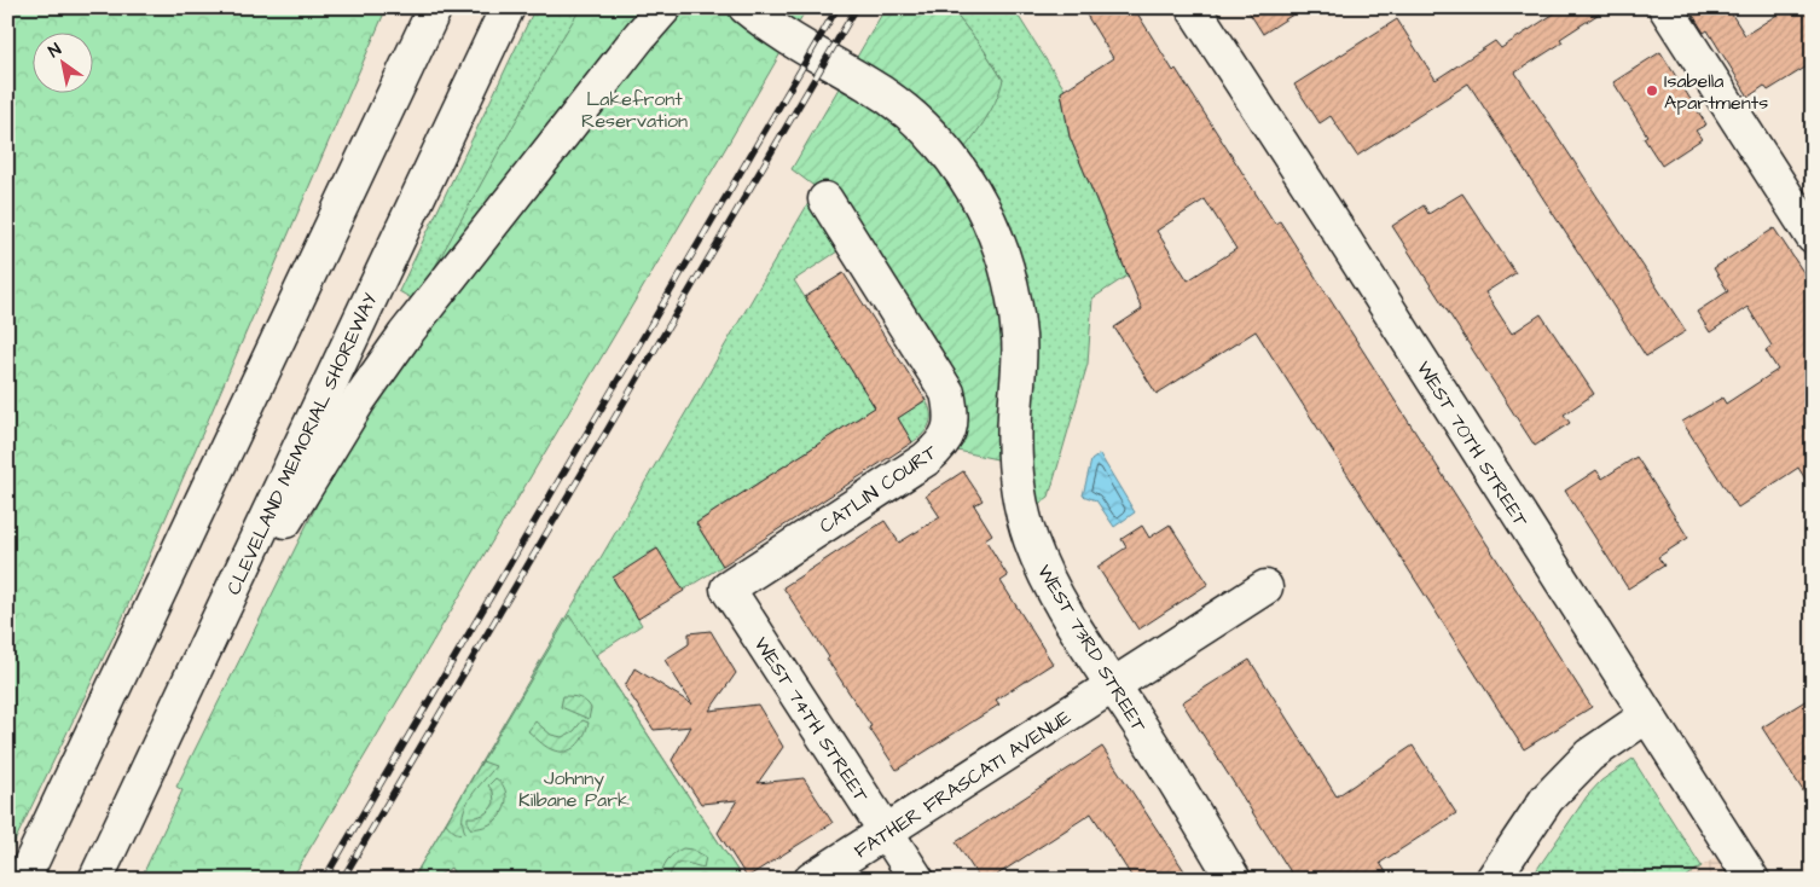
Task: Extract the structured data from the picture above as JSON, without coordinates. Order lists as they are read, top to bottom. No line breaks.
{"streets":{"main road":["CLEVELAND MEMORIAL SHOREWAY","WEST 70TH STREET","CATLIN COURT","WEST 73RD STREET","WEST 74TH STREET","FATHER FRASCATI AVENUE"]},"crossings":[["CATLIN COURT","WEST 74TH STREET"],["WEST 73RD STREET","FATHER FRASCATI AVENUE"],["WEST 74TH STREET","FATHER FRASCATI AVENUE"]],"parks":["Lakefront Reservation","Johnny Kilbane Park"],"places":["Isabella Apartments"],"north":"top left"}
